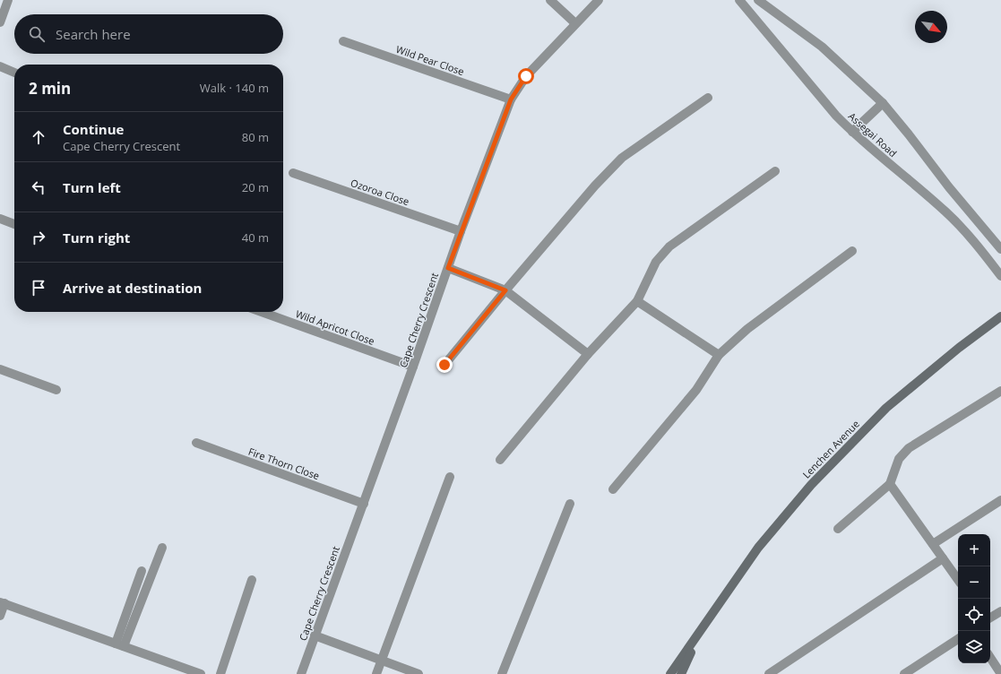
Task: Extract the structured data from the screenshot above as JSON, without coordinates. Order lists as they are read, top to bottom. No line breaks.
{"streets":{"main road":["Lenchen Avenue"],"street":["Wild Pear Close","Assegai Road","Ozoroa Close","Cape Cherry Crescent","Wild Apricot Close","Fire Thorn Close"]},"crossings":[["Wild Pear Close","Cape Cherry Crescent"],["Ozoroa Close","Cape Cherry Crescent"],["Cape Cherry Crescent","Wild Apricot Close"],["Cape Cherry Crescent","Fire Thorn Close"]],"north":"bottom right","page":{"search":"Search here","heading":["2 min","Walk · 140 m"],"list":[["Continue","Cape Cherry Crescent","80 m"],["Turn left","20 m"],["Turn right","40 m"],"Arrive at destination"],"map_buttons":["+","−"]}}
